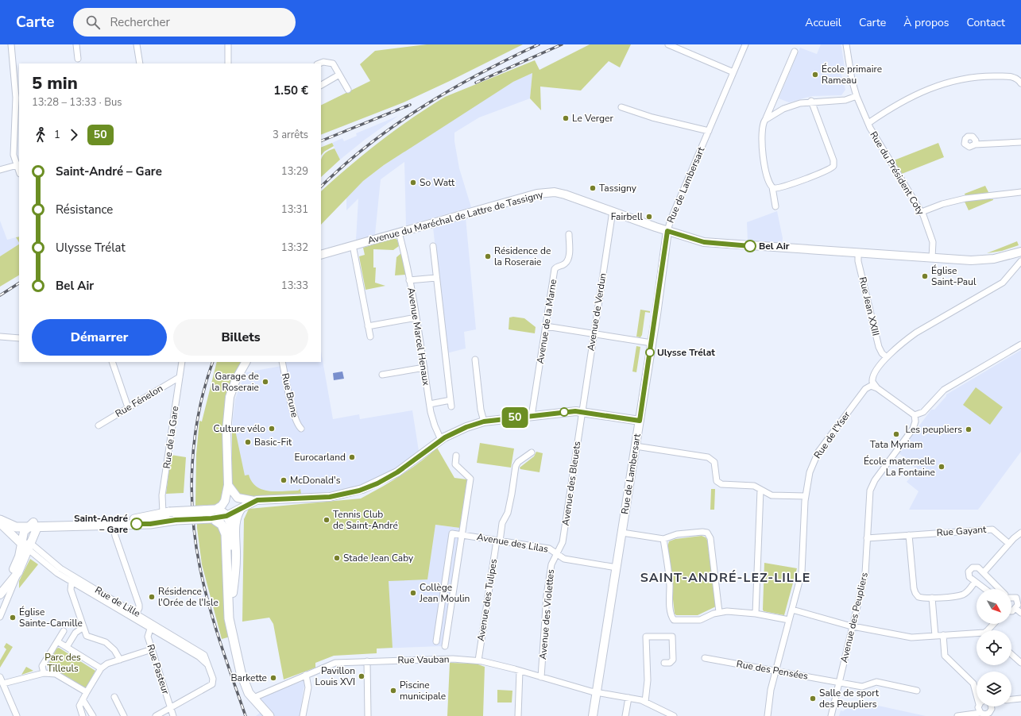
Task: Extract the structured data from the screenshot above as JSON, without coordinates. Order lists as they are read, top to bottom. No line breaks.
{"streets":{"main road":["Rue de Lambersart","Avenue du Maréchal de Lattre de Tassigny"],"street":["Rue du Président Coty","Rue Jean XXIII","Avenue de Verdun","Avenue de la Marne","Avenue Marcel Henaux","Rue Brune","Rue Fénelon","Rue de l'Yser","Rue de la Gare","Avenue des Bleuets","Rue Gayant","Avenue des Lilas","Avenue des Tulipes","Rue de Lille","Avenue des Violettes","Avenue des Peupliers","Rue Vauban","Rue Pasteur","Rue des Pensées"]},"crossings":[["Rue du Président Coty","Avenue du Maréchal de Lattre de Tassigny"],["Rue de Lambersart","Avenue du Maréchal de Lattre de Tassigny"],["Rue de Lambersart","Avenue des Lilas"],["Rue de Lambersart","Rue Vauban"],["Avenue du Maréchal de Lattre de Tassigny","Rue Jean XXIII"],["Avenue du Maréchal de Lattre de Tassigny","Avenue de Verdun"],["Avenue du Maréchal de Lattre de Tassigny","Avenue Marcel Henaux"],["Avenue de Verdun","Avenue des Bleuets"],["Rue Fénelon","Rue de la Gare"],["Rue de l'Yser","Rue des Pensées"],["Avenue des Bleuets","Avenue des Lilas"],["Avenue des Bleuets","Avenue des Violettes"],["Rue Gayant","Avenue des Peupliers"],["Avenue des Lilas","Avenue des Tulipes"],["Avenue des Lilas","Avenue des Violettes"],["Avenue des Tulipes","Rue Vauban"],["Rue de Lille","Rue Pasteur"],["Avenue des Violettes","Rue Vauban"],["Avenue des Peupliers","Rue des Pensées"]],"districts":["SAINT-ANDRÉ-LEZ-LILLE"],"parks":["Parc des Tilleuls"],"places":["École primaire Rameau","Le Verger","So Watt","Tassigny","Fairbell","Bel Air","Résidence de la Roseraie","Église Saint-Paul","Ulysse Trélat","Garage de la Roseraie","Culture vélo","Les peupliers","Tata Myriam","Basic-Fit","Eurocarland","École maternelle La Fontaine","McDonald's","Tennis Club de Saint-André","Saint-André – Gare","Stade Jean Caby","Collège Jean Moulin","Résidence l'Orée de l'Isle","Église Sainte-Camille","Pavillon Louis XVI","Barkette","Piscine municipale","Salle de sport des Peupliers"],"lines":["bus line 50"],"north":"bottom right","page":{"header":"Carte","search":"Rechercher","nav":["Accueil","Carte","À propos","Contact"],"on_map":"50","heading":["5 min","13:28 – 13:33 · Bus","1.50 €"],"legs":["1","50","3 arrêts"],"list":[{"name":"Saint-André – Gare","value":"13:29"},{"name":"Résistance","value":"13:31"},{"name":"Ulysse Trélat","value":"13:32"},{"name":"Bel Air","value":"13:33"}],"buttons":["Démarrer","Billets"]}}
